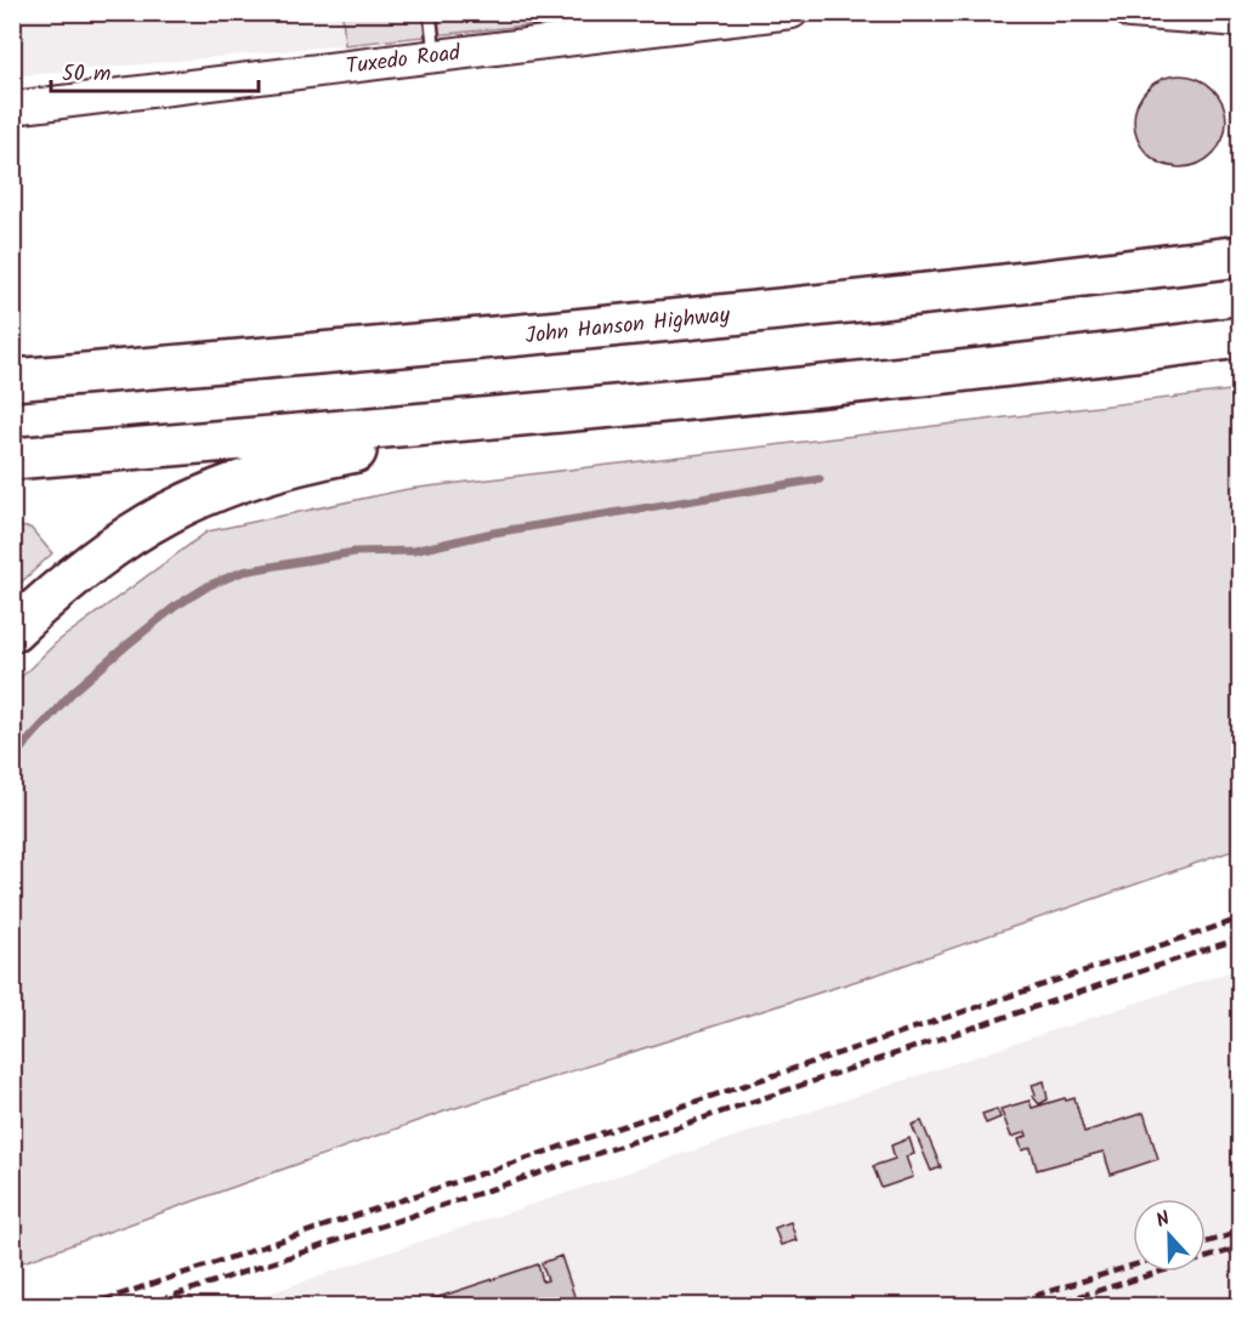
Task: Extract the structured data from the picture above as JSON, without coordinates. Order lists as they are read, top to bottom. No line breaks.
{"streets":{"highway":["John Hanson Highway"],"main road":["Tuxedo Road"]},"scale_bar":"50 m","north":"top"}
